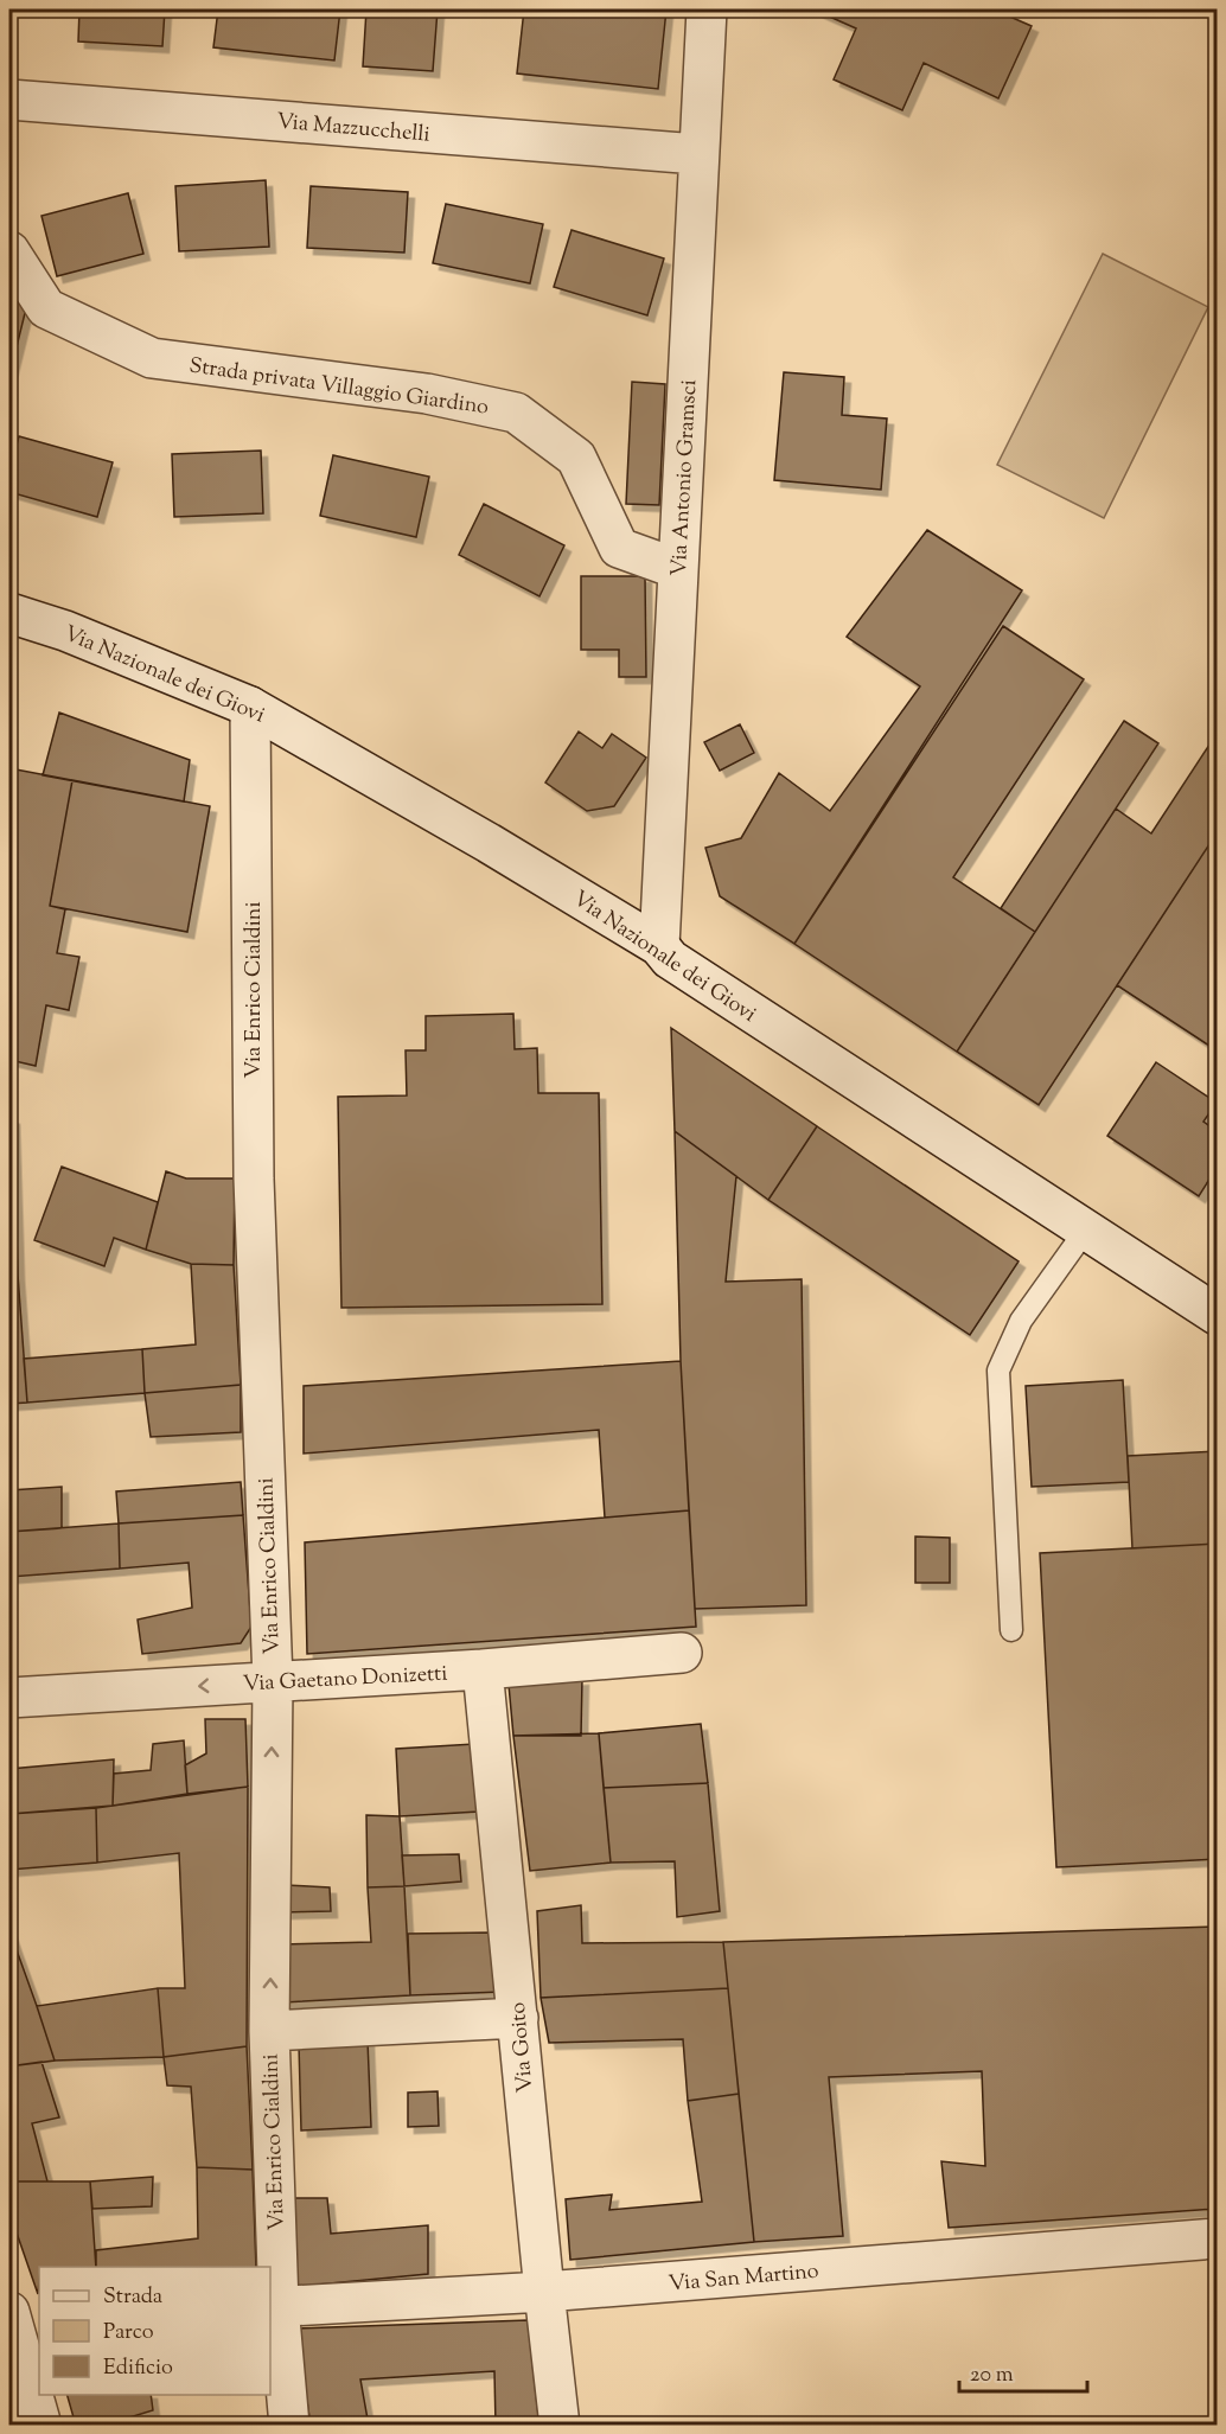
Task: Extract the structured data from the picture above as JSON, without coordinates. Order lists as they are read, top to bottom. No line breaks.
{"streets":{"street":["Via Mazzucchelli","Strada privata Villaggio Giardino","Via Antonio Gramsci","Via Nazionale dei Giovi","Via Enrico Cialdini","Via Gaetano Donizetti","Via Goito","Via San Martino"]},"crossings":[["Via Mazzucchelli","Via Antonio Gramsci"],["Strada privata Villaggio Giardino","Via Antonio Gramsci"],["Via Antonio Gramsci","Via Nazionale dei Giovi"],["Via Nazionale dei Giovi","Via Enrico Cialdini"],["Via Enrico Cialdini","Via Gaetano Donizetti"],["Via Enrico Cialdini","Via San Martino"],["Via Gaetano Donizetti","Via Goito"],["Via Goito","Via San Martino"]],"one_way":["Via Gaetano Donizetti"],"legend":["Strada","Parco","Edificio"],"scale_bar":"20 m"}
